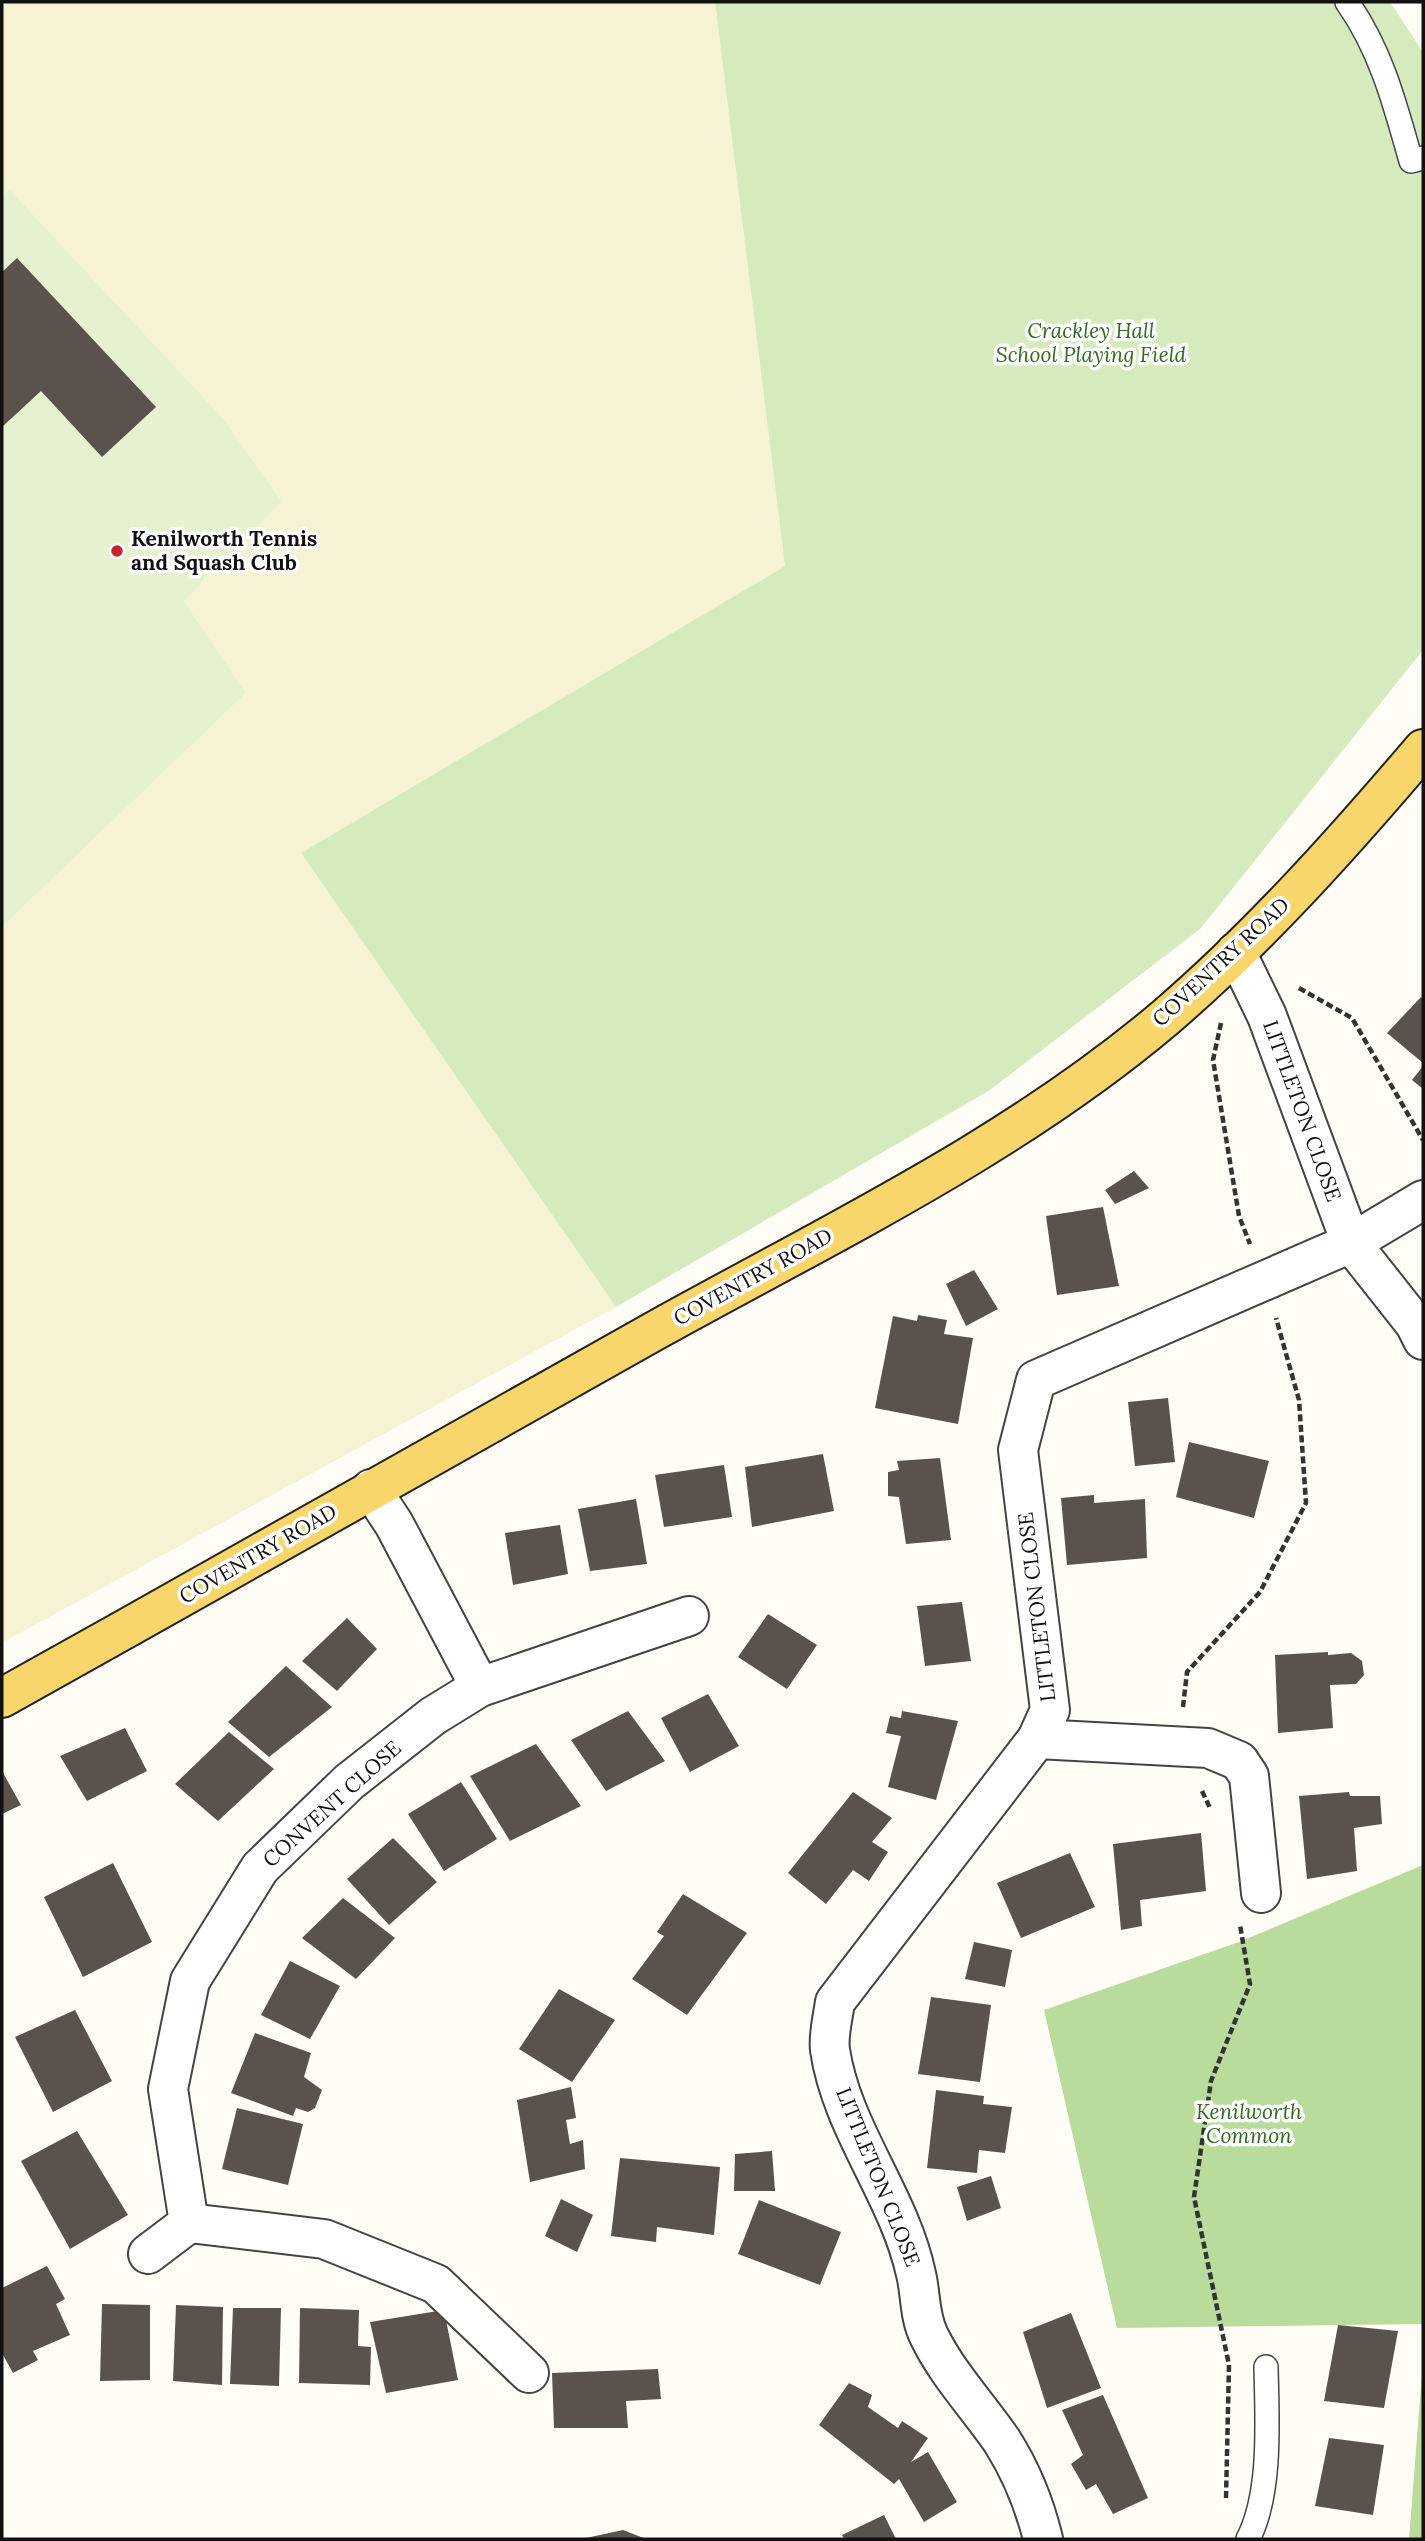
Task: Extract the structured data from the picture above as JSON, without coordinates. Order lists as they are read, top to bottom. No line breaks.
{"streets":{"main road":["COVENTRY ROAD"],"street":["LITTLETON CLOSE","CONVENT CLOSE"]},"crossings":[["COVENTRY ROAD","LITTLETON CLOSE"]],"parks":["Crackley Hall School Playing Field","Kenilworth Common"],"places":["Kenilworth Tennis and Squash Club"]}
